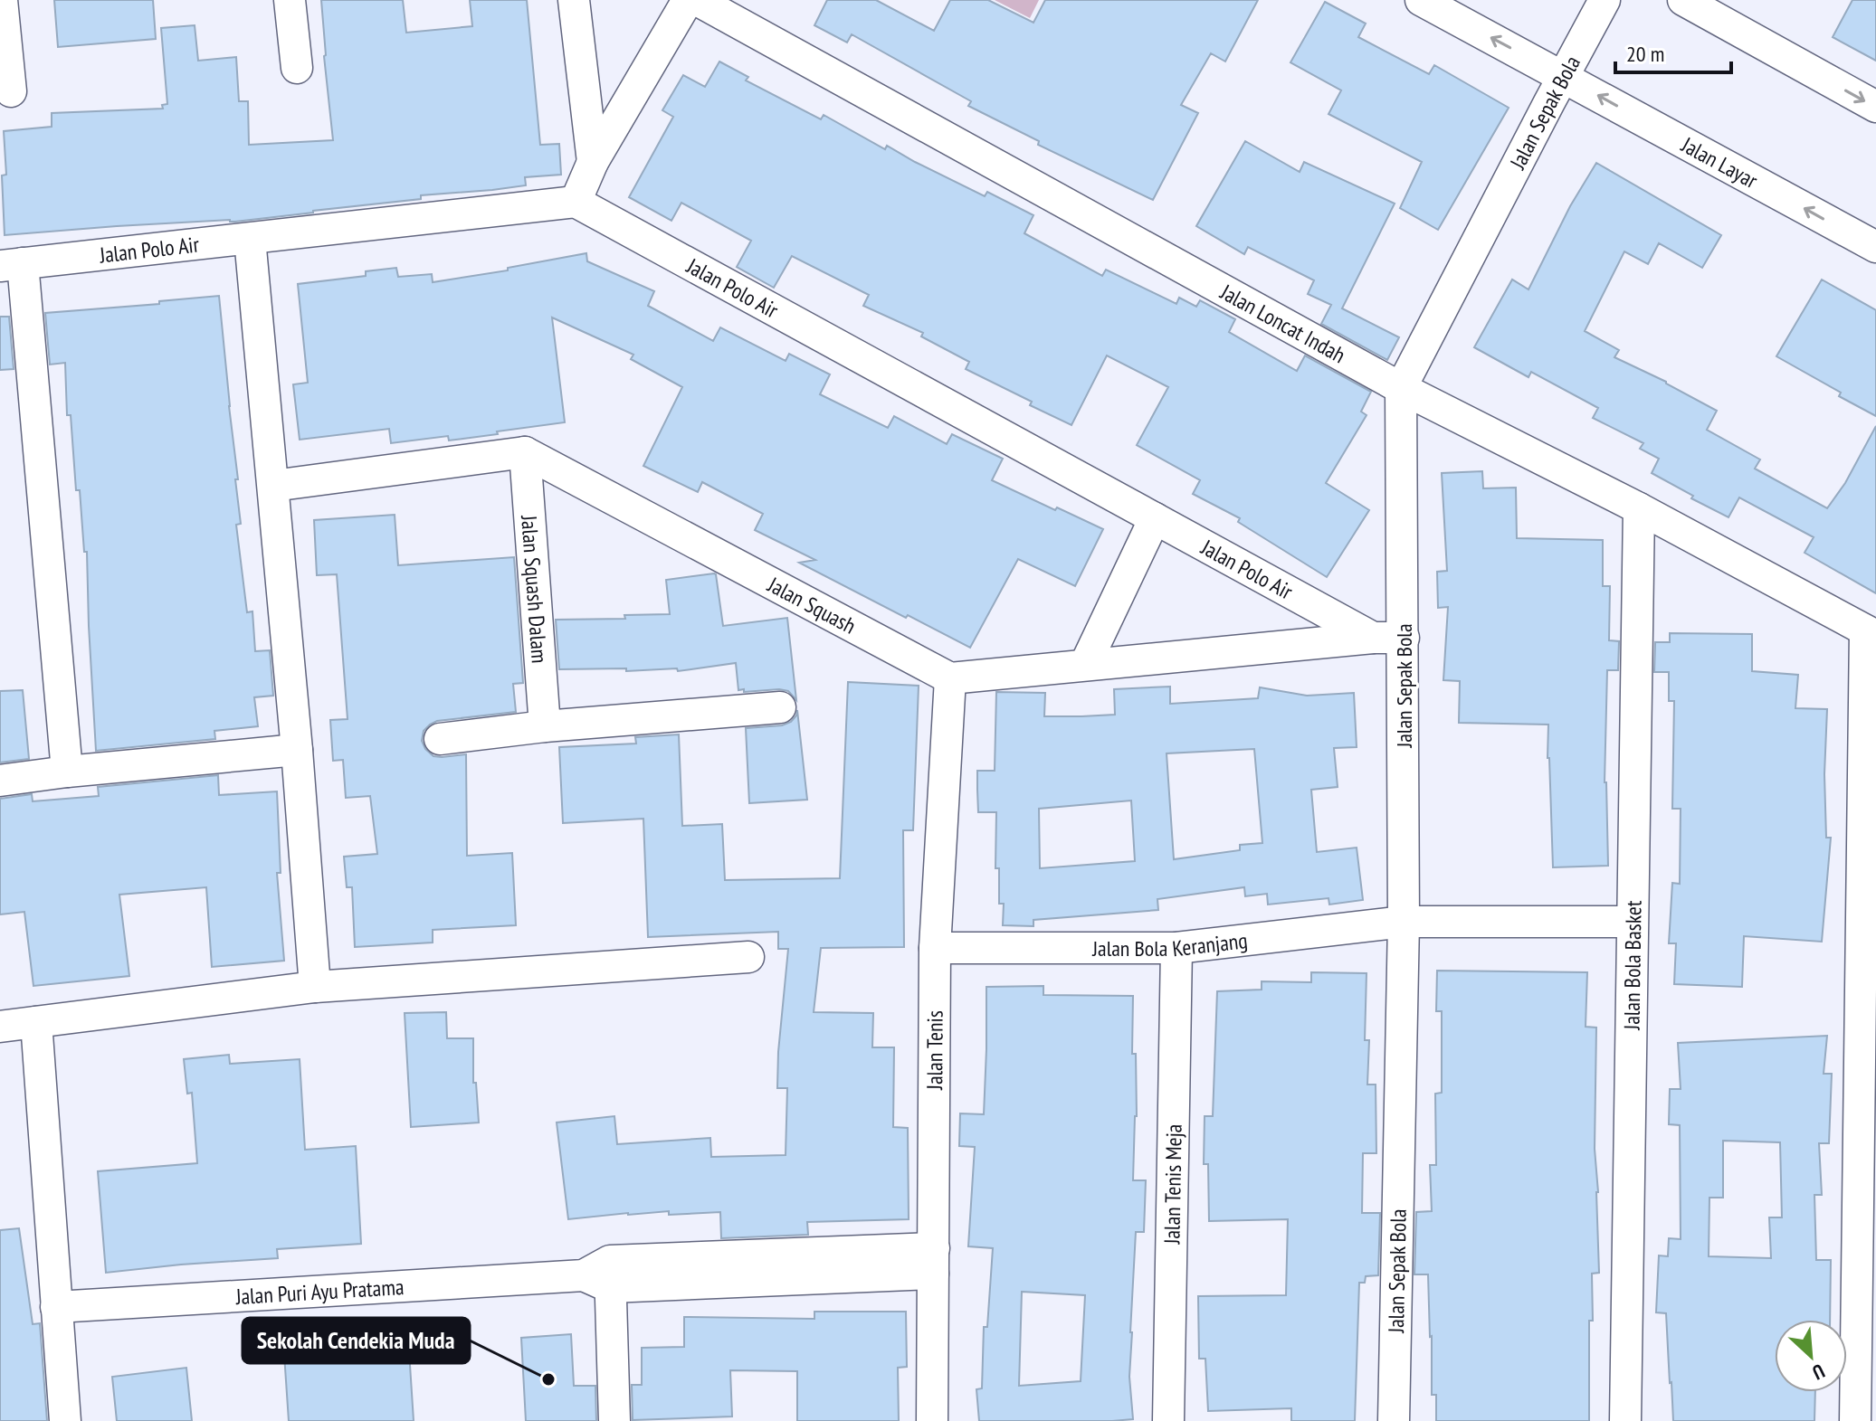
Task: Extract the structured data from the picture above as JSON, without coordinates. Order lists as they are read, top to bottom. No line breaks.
{"streets":{"street":["Jalan Sepak Bola","Jalan Layar","Jalan Polo Air","Jalan Loncat Indah","Jalan Squash Dalam","Jalan Squash","Jalan Bola Keranjang","Jalan Bola Basket","Jalan Tenis","Jalan Tenis Meja","Jalan Puri Ayu Pratama"]},"crossings":[["Jalan Sepak Bola","Jalan Layar"],["Jalan Sepak Bola","Jalan Polo Air"],["Jalan Sepak Bola","Jalan Loncat Indah"],["Jalan Sepak Bola","Jalan Bola Keranjang"],["Jalan Loncat Indah","Jalan Bola Basket"],["Jalan Squash Dalam","Jalan Squash"],["Jalan Squash","Jalan Tenis"],["Jalan Bola Keranjang","Jalan Bola Basket"],["Jalan Bola Keranjang","Jalan Tenis"],["Jalan Bola Keranjang","Jalan Tenis Meja"],["Jalan Tenis","Jalan Puri Ayu Pratama"]],"places":["Sekolah Cendekia Muda"],"scale_bar":"20 m","north":"bottom right"}
